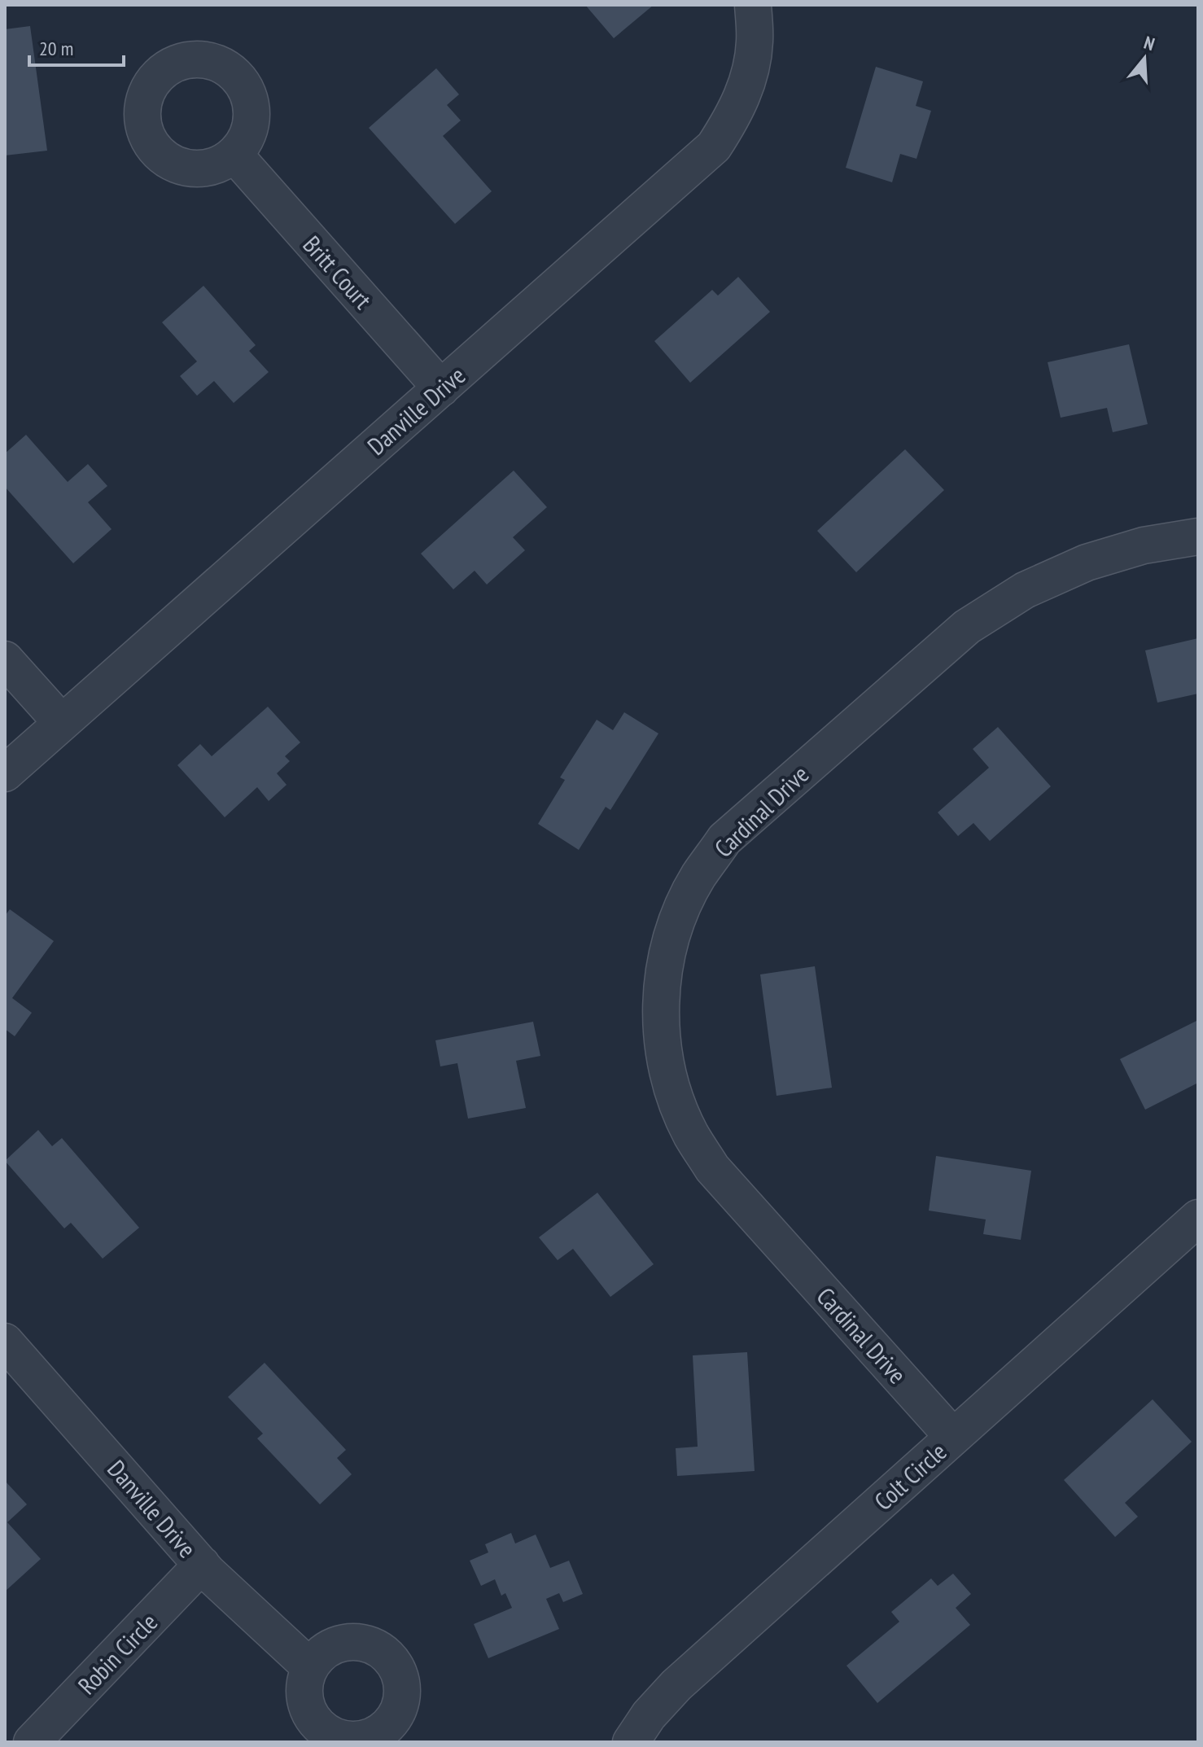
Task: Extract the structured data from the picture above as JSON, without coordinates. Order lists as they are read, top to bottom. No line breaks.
{"streets":{"street":["Britt Court","Danville Drive","Cardinal Drive","Colt Circle","Robin Circle"]},"crossings":[["Britt Court","Danville Drive"],["Danville Drive","Robin Circle"],["Cardinal Drive","Colt Circle"]],"scale_bar":"20 m","north":"top"}
